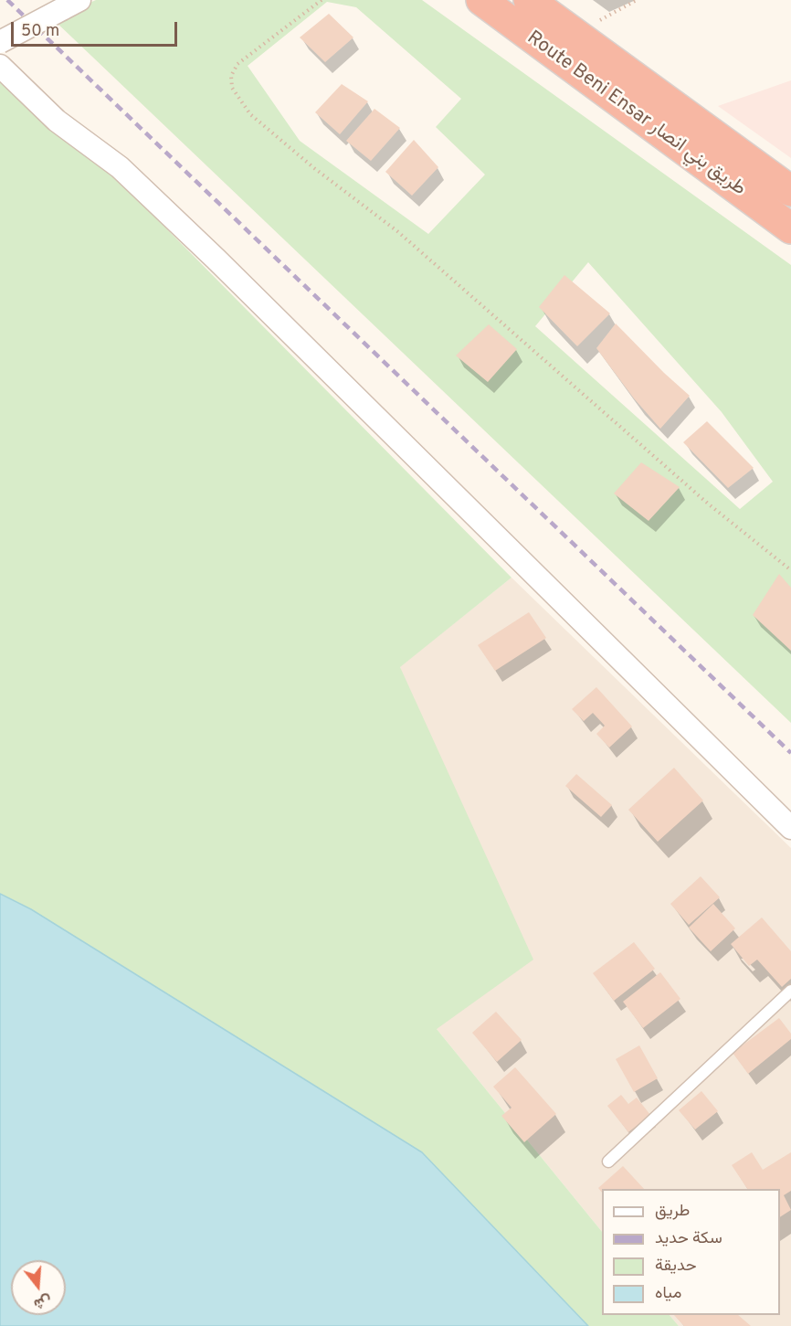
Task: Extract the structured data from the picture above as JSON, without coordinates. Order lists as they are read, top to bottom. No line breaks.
{"streets":{"highway":["Route Beni Ensar طريق بني انصار"]},"legend":["طريق","سكة حديد","حديقة","مياه"],"scale_bar":"50 m","north":"bottom"}
